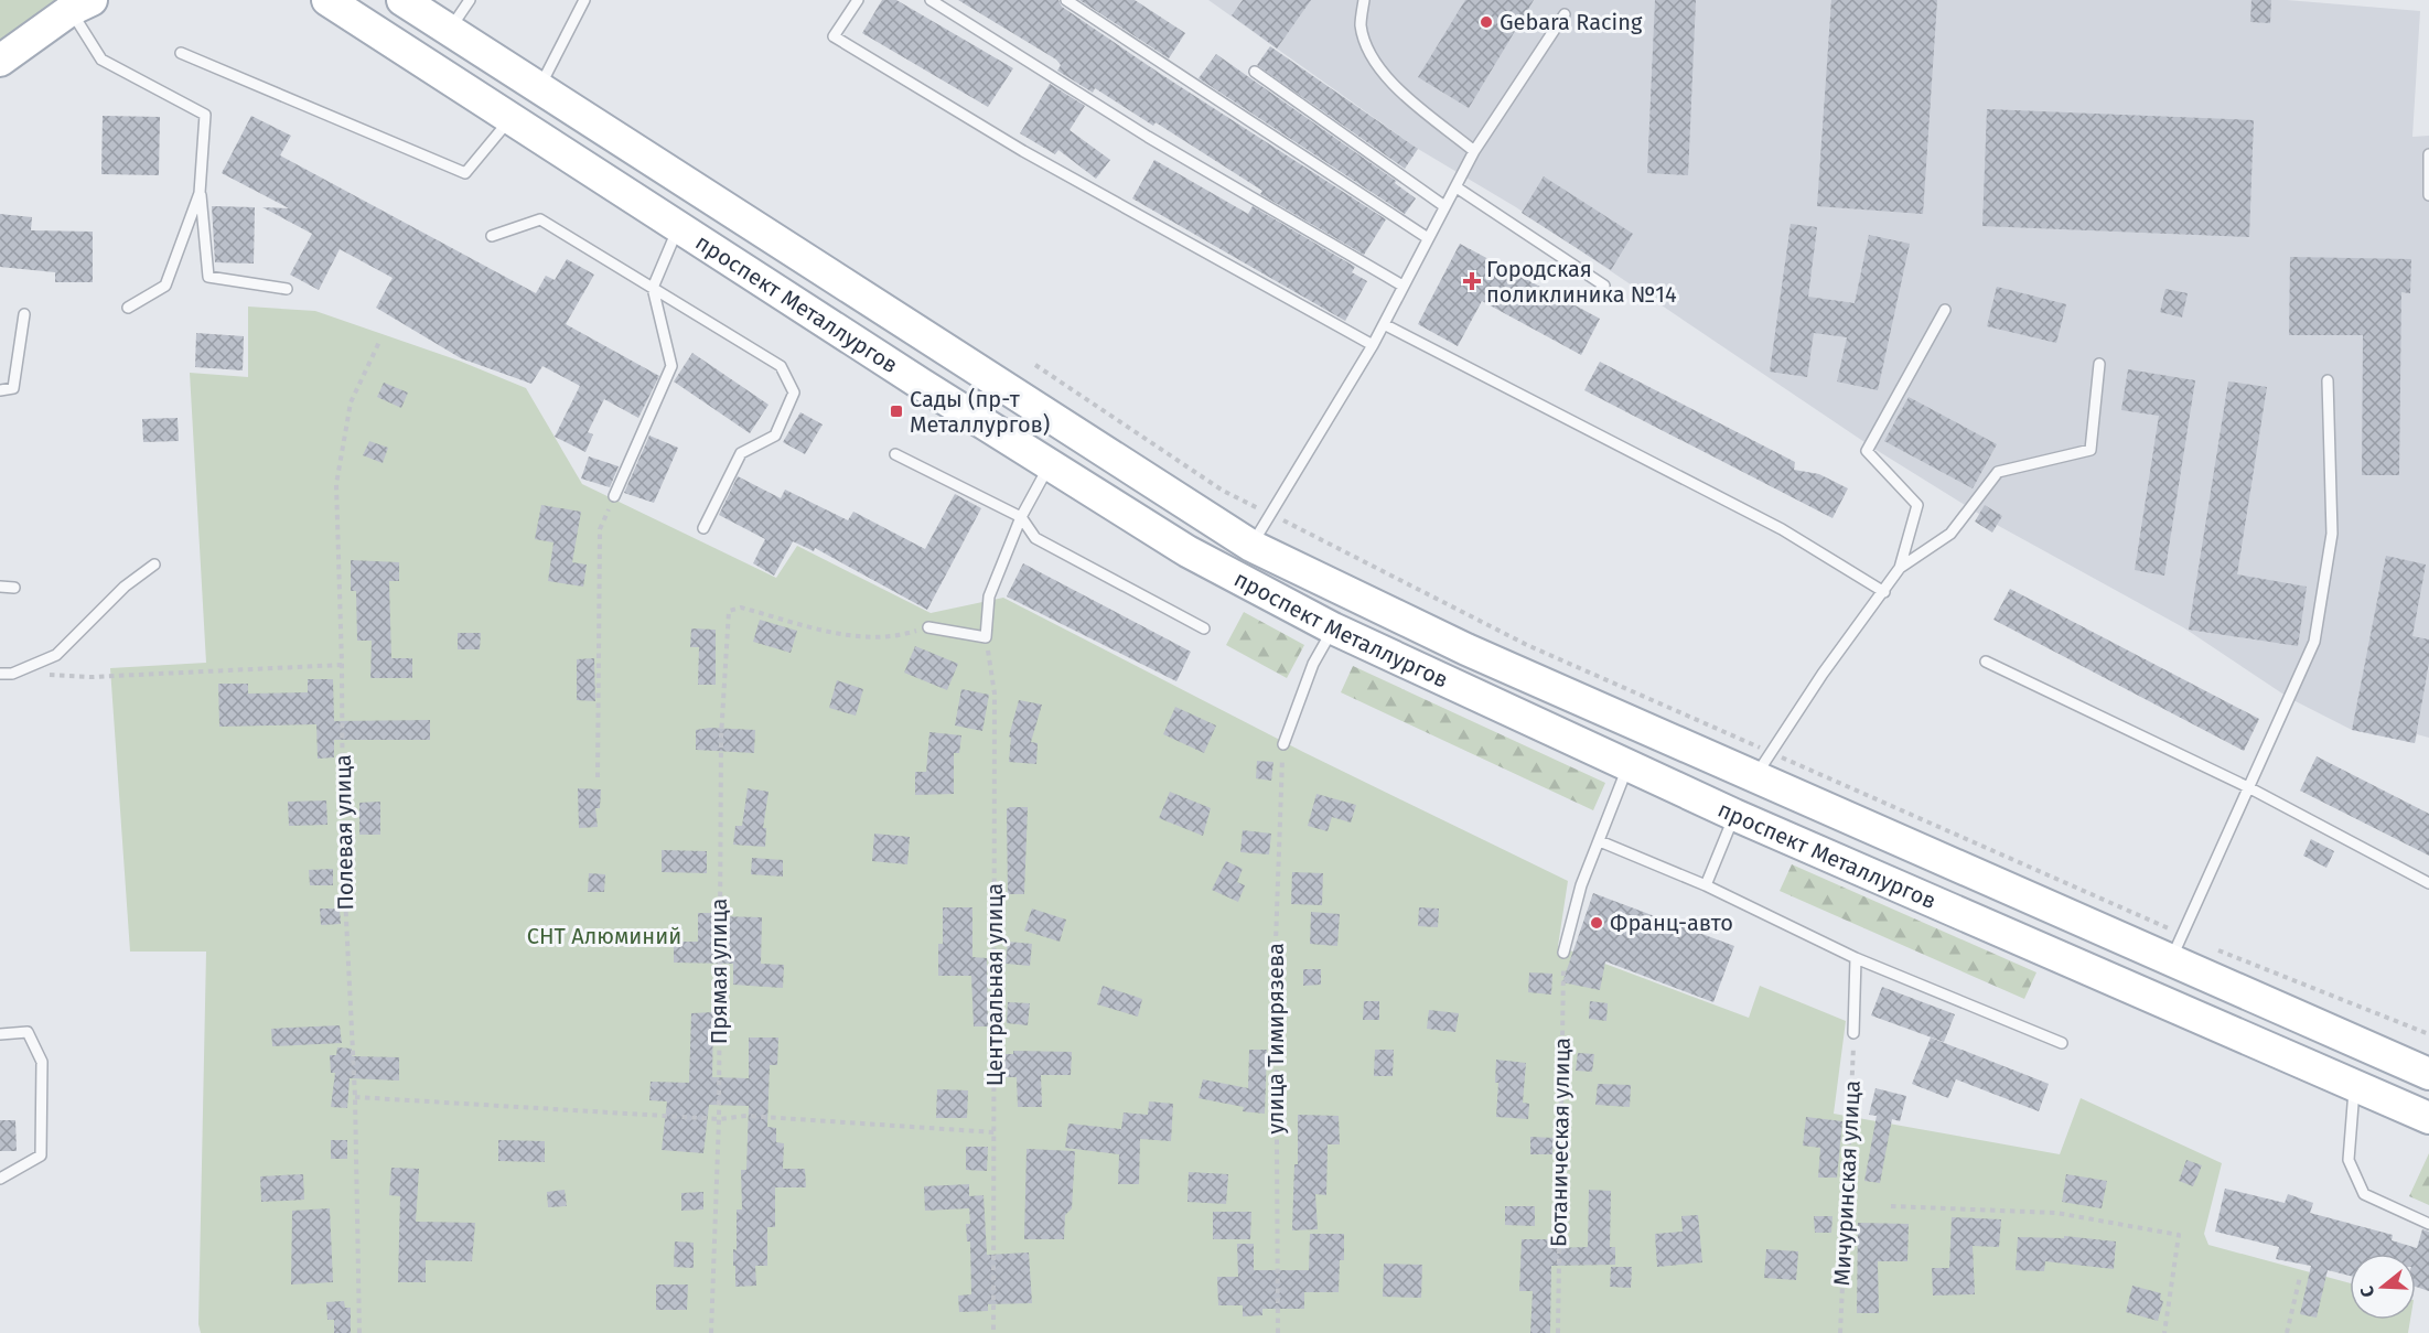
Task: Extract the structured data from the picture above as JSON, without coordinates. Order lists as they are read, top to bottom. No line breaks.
{"streets":{"main road":["проспект Металлургов"],"path":["Полевая улица","Прямая улица","Центральная улица","улица Тимирязева","Ботаническая улица","Мичуринская улица"]},"parks":["СНТ Алюминий"],"places":{"other":["Gebara Racing","Франц-авто"],"health":["Городская поликлиника №14"],"transit":["Сады (пр-т Металлургов)"]},"north":"left"}
